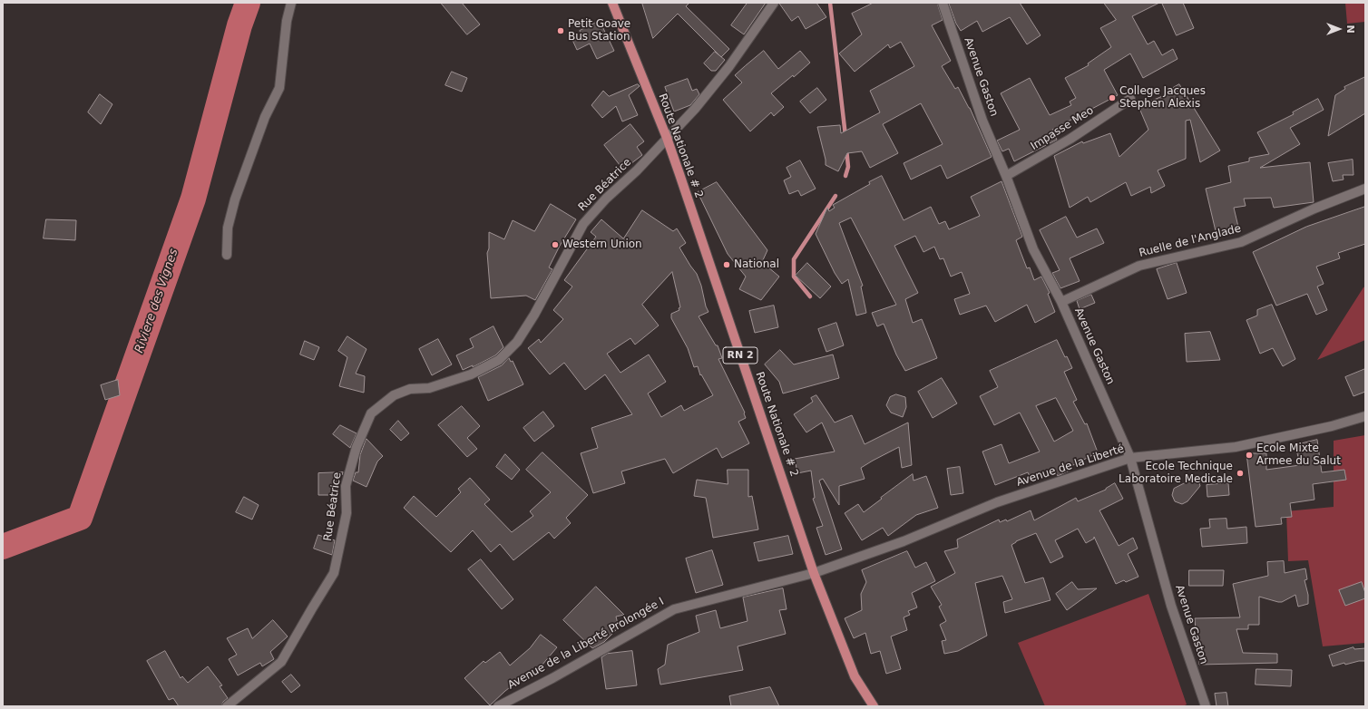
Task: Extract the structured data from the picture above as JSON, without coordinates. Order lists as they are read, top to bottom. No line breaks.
{"streets":{"main road":["Route Nationale # 2","RN 2"],"street":["Avenue Gaston","Impasse Meo","Rue Béatrice","Ruelle de l'Anglade","Avenue de la Liberté","Avenue de la Liberté Prolongée I"]},"crossings":[["Avenue Gaston","Impasse Meo"],["Avenue Gaston","Ruelle de l'Anglade"],["Avenue Gaston","Avenue de la Liberté"],["Route Nationale # 2","Rue Béatrice"],["Route Nationale # 2","Avenue de la Liberté"],["Route Nationale # 2","Avenue de la Liberté Prolongée I"],["Avenue de la Liberté","Avenue de la Liberté Prolongée I"]],"water":["Riviere des Vignes"],"places":["Petit Goave Bus Station","College Jacques Stephen Alexis","Western Union","National","Ecole Mixte Armee du Salut","Ecole Technique Laboratoire Medicale"],"north":"right"}
